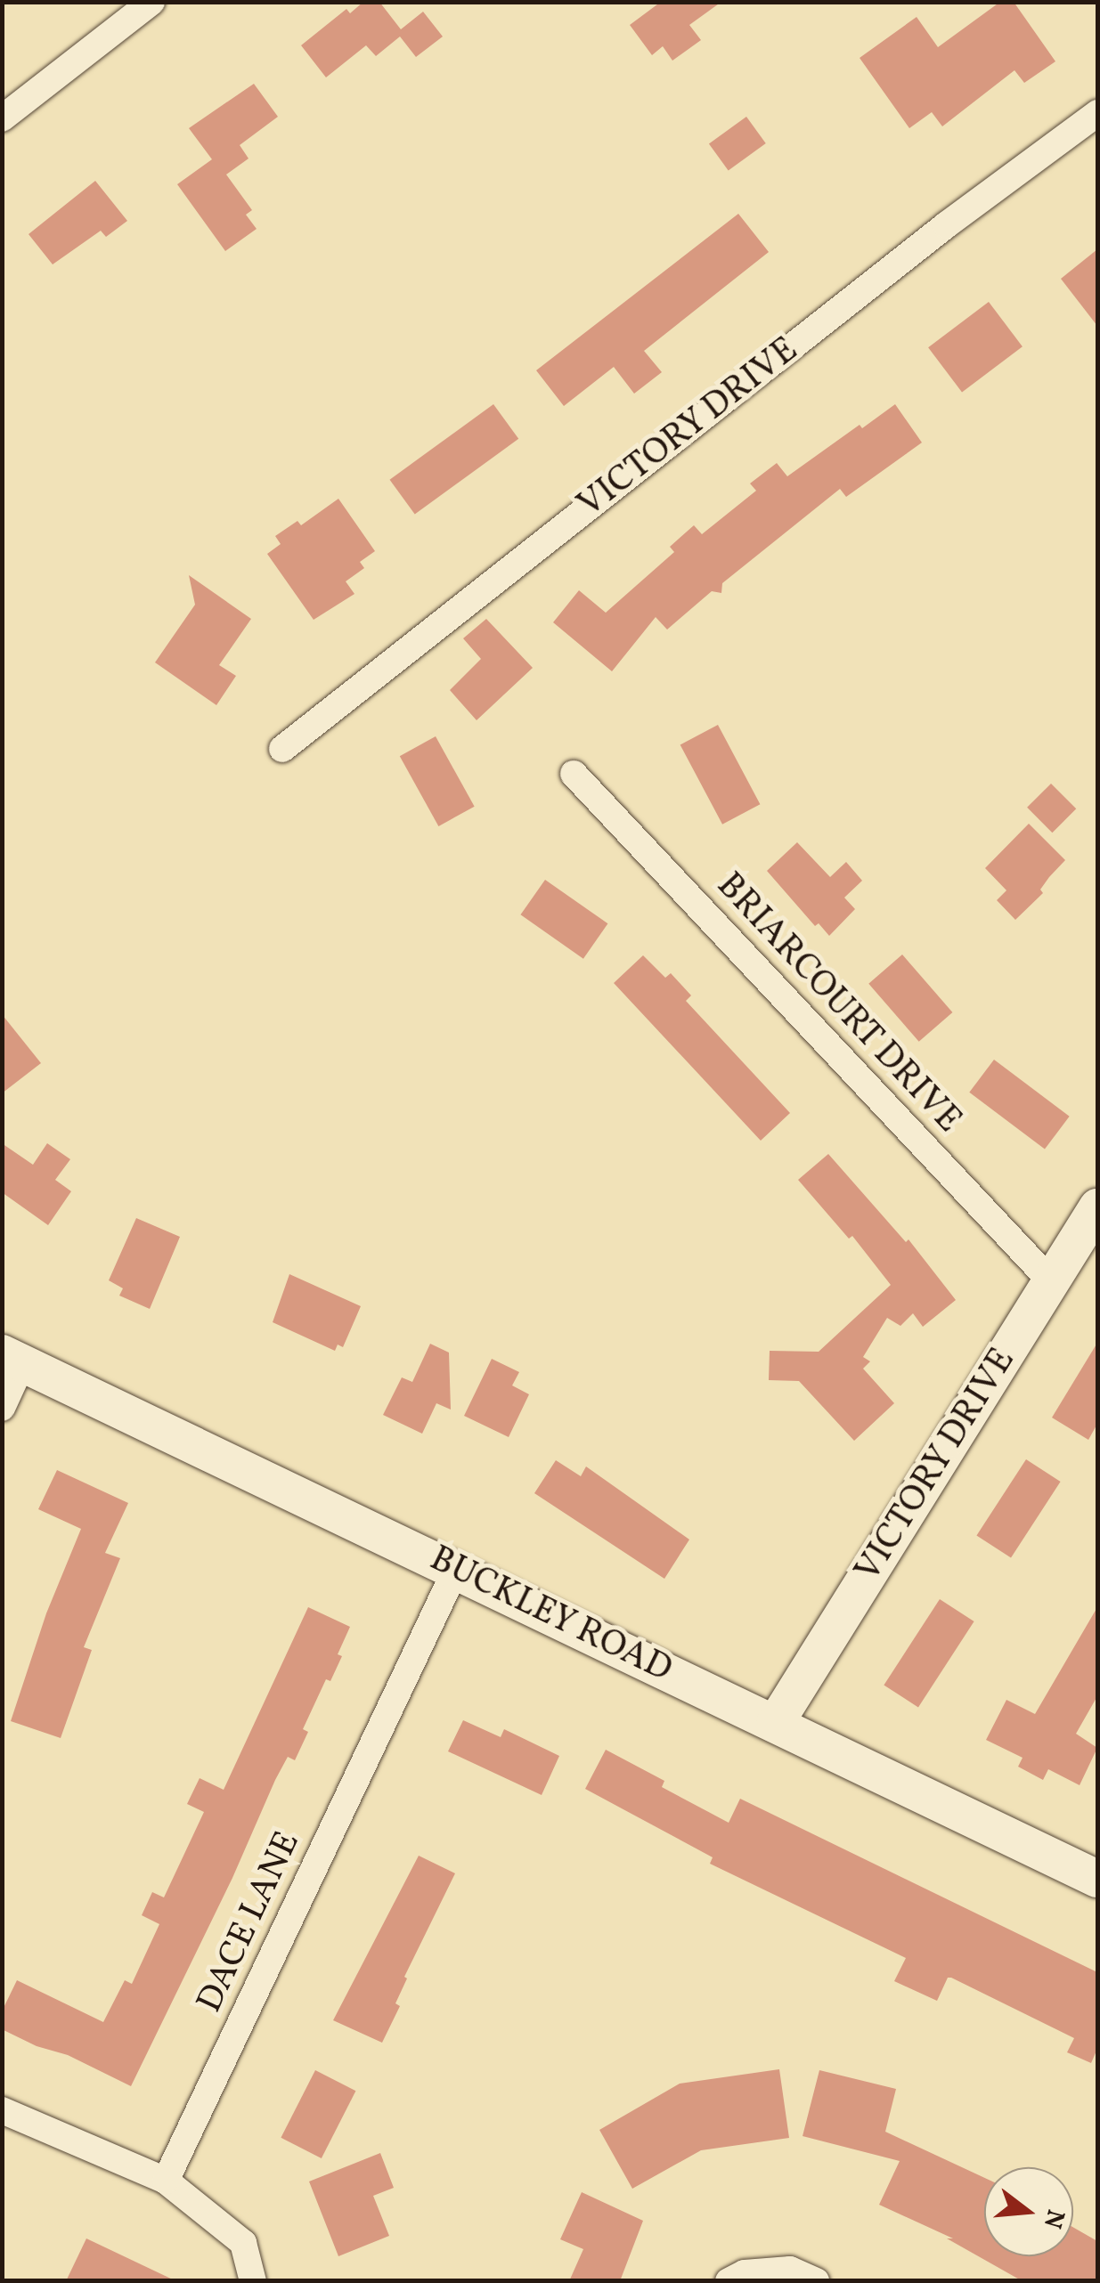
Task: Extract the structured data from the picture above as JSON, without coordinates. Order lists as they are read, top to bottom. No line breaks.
{"streets":{"street":["VICTORY DRIVE","BRIARCOURT DRIVE","BUCKLEY ROAD","DACE LANE"]},"crossings":[["VICTORY DRIVE","BRIARCOURT DRIVE"],["VICTORY DRIVE","BUCKLEY ROAD"],["BUCKLEY ROAD","DACE LANE"]],"north":"right"}
